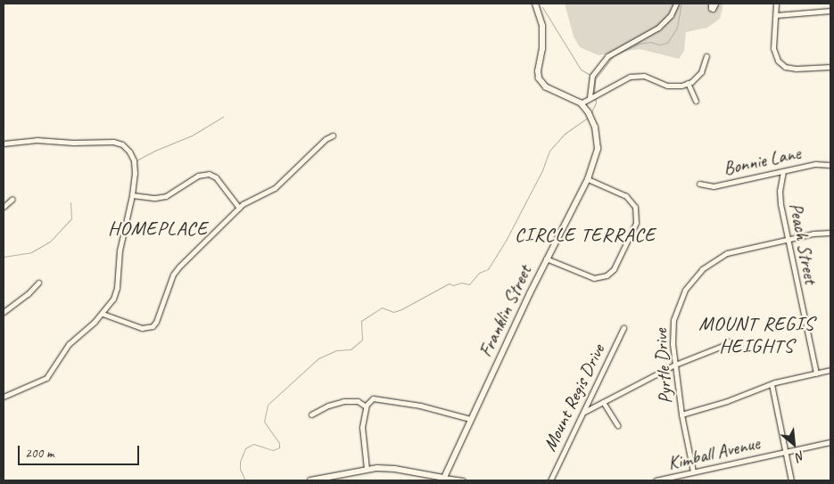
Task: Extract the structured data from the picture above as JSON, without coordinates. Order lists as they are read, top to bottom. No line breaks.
{"streets":{"street":["Bonnie Lane","Peach Street","Franklin Street","Pyrtle Drive","Mount Regis Drive","Kimball Avenue"]},"crossings":[["Bonnie Lane","Peach Street"],["Peach Street","Pyrtle Drive"],["Pyrtle Drive","Kimball Avenue"]],"districts":["HOMEPLACE","CIRCLE TERRACE","MOUNT REGIS HEIGHTS"],"scale_bar":"200 m","north":"bottom right"}
